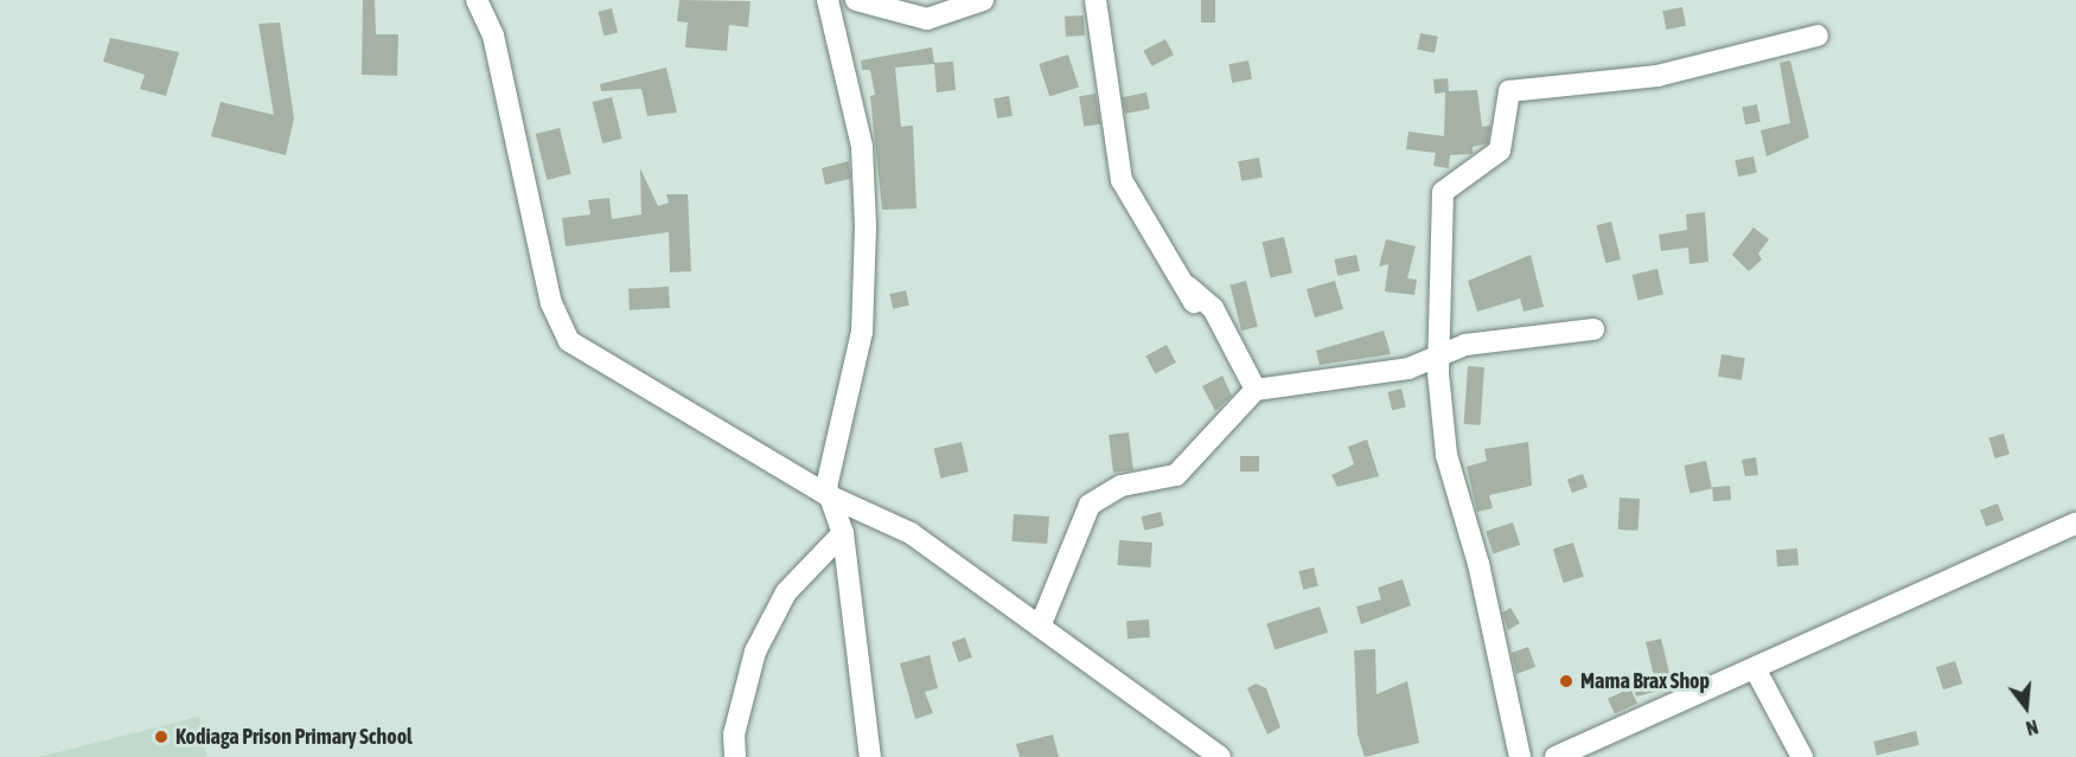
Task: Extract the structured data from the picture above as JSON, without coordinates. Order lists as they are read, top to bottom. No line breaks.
{"places":["Mama Brax Shop","Kodiaga Prison Primary School"],"north":"bottom"}
